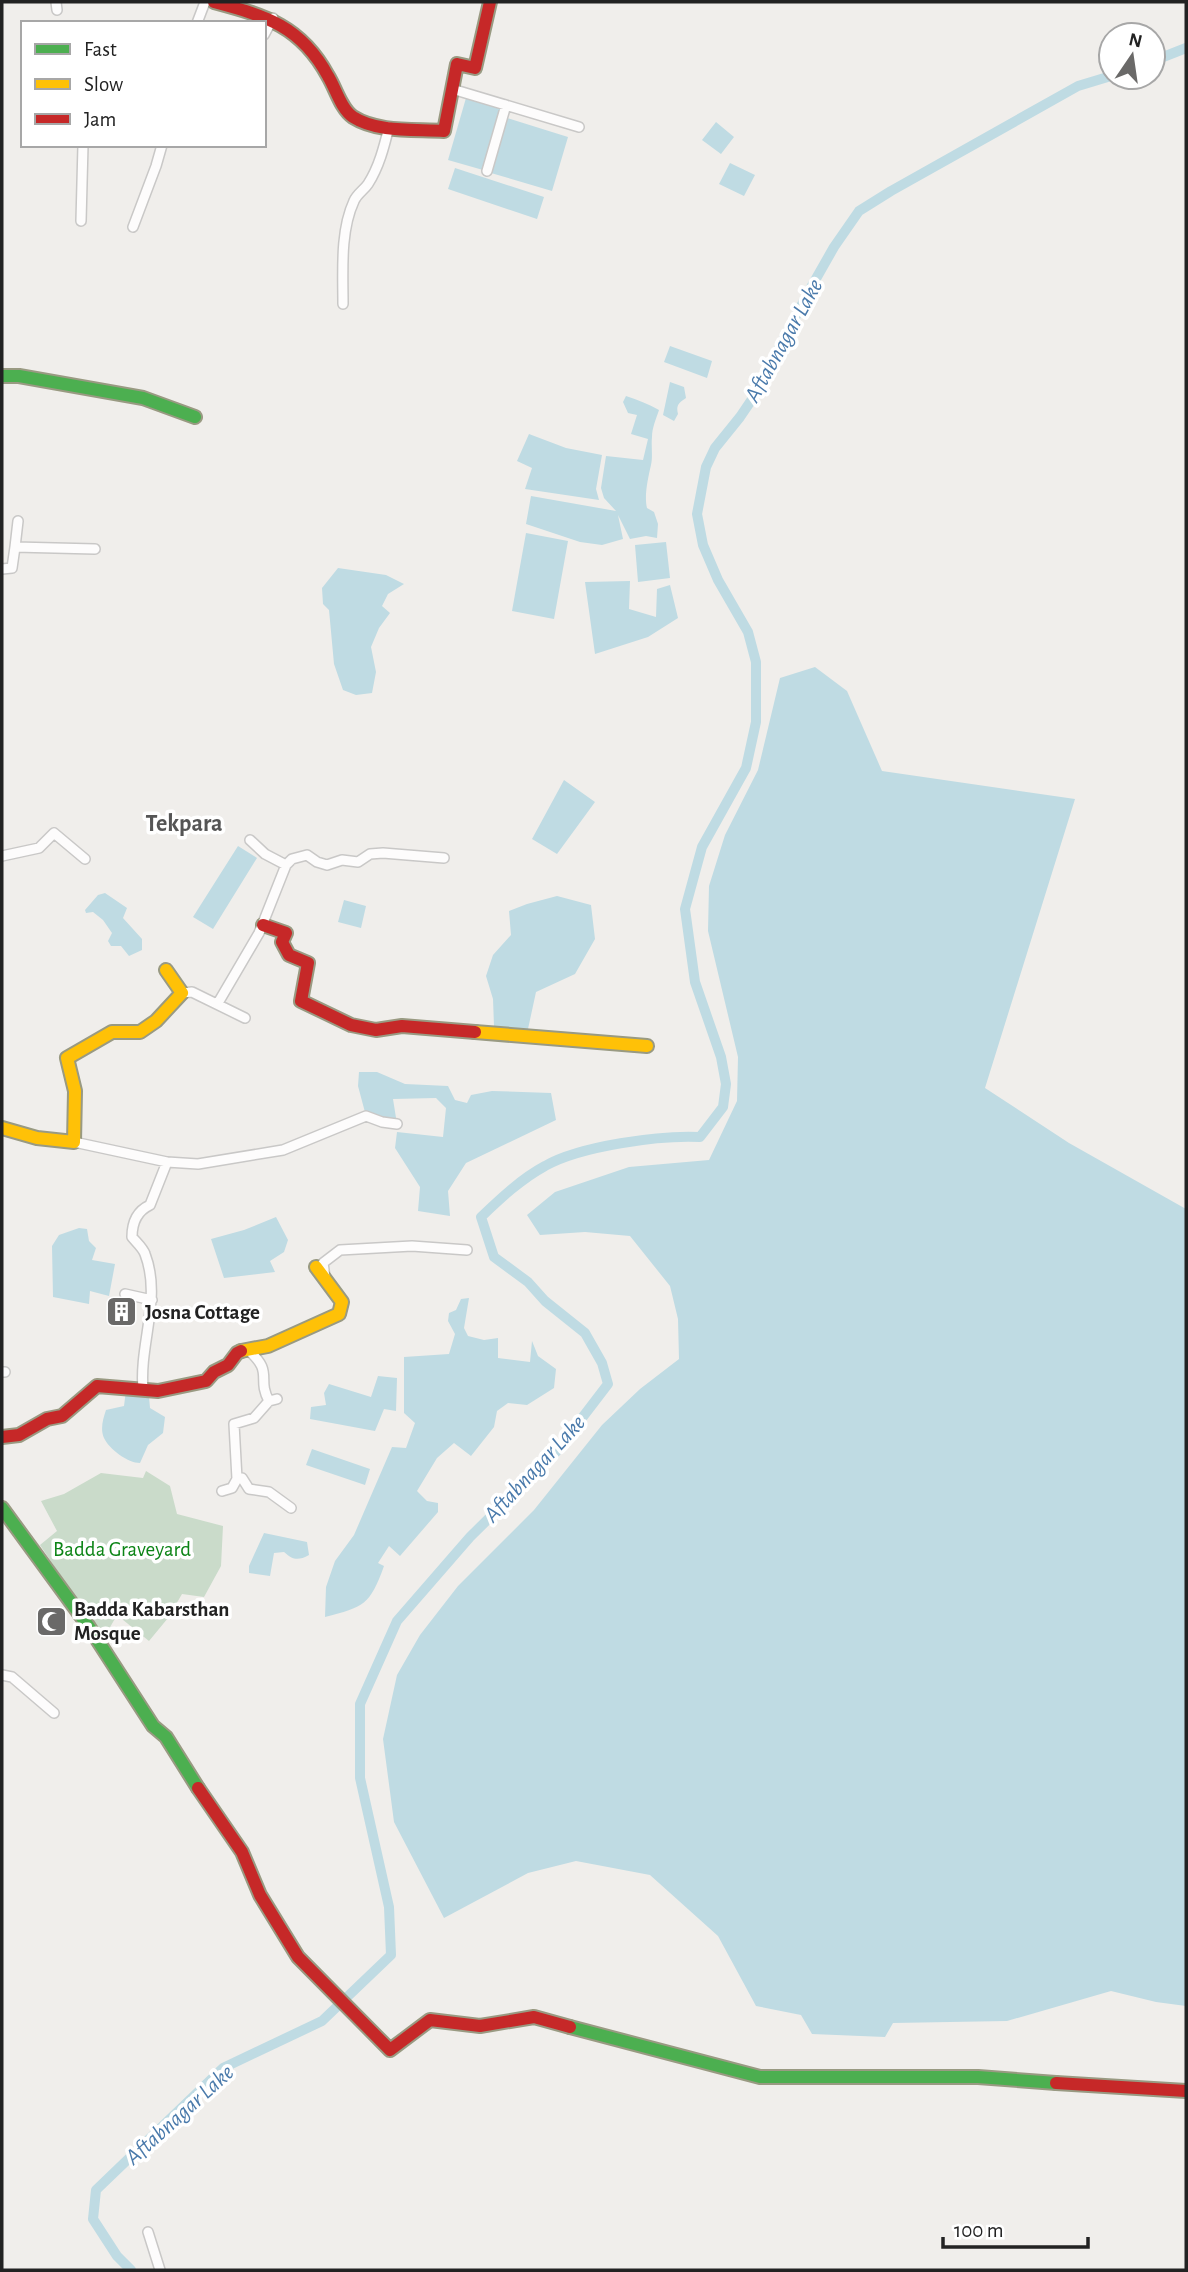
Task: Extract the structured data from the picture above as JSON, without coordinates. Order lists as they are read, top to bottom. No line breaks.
{"districts":["Tekpara"],"water":["Aftabnagar Lake"],"parks":["Badda Graveyard"],"places":{"building":["Josna Cottage"],"mosque":["Badda Kabarsthan Mosque"]},"legend":["Fast","Slow","Jam"],"scale_bar":"100 m","north":"top"}
